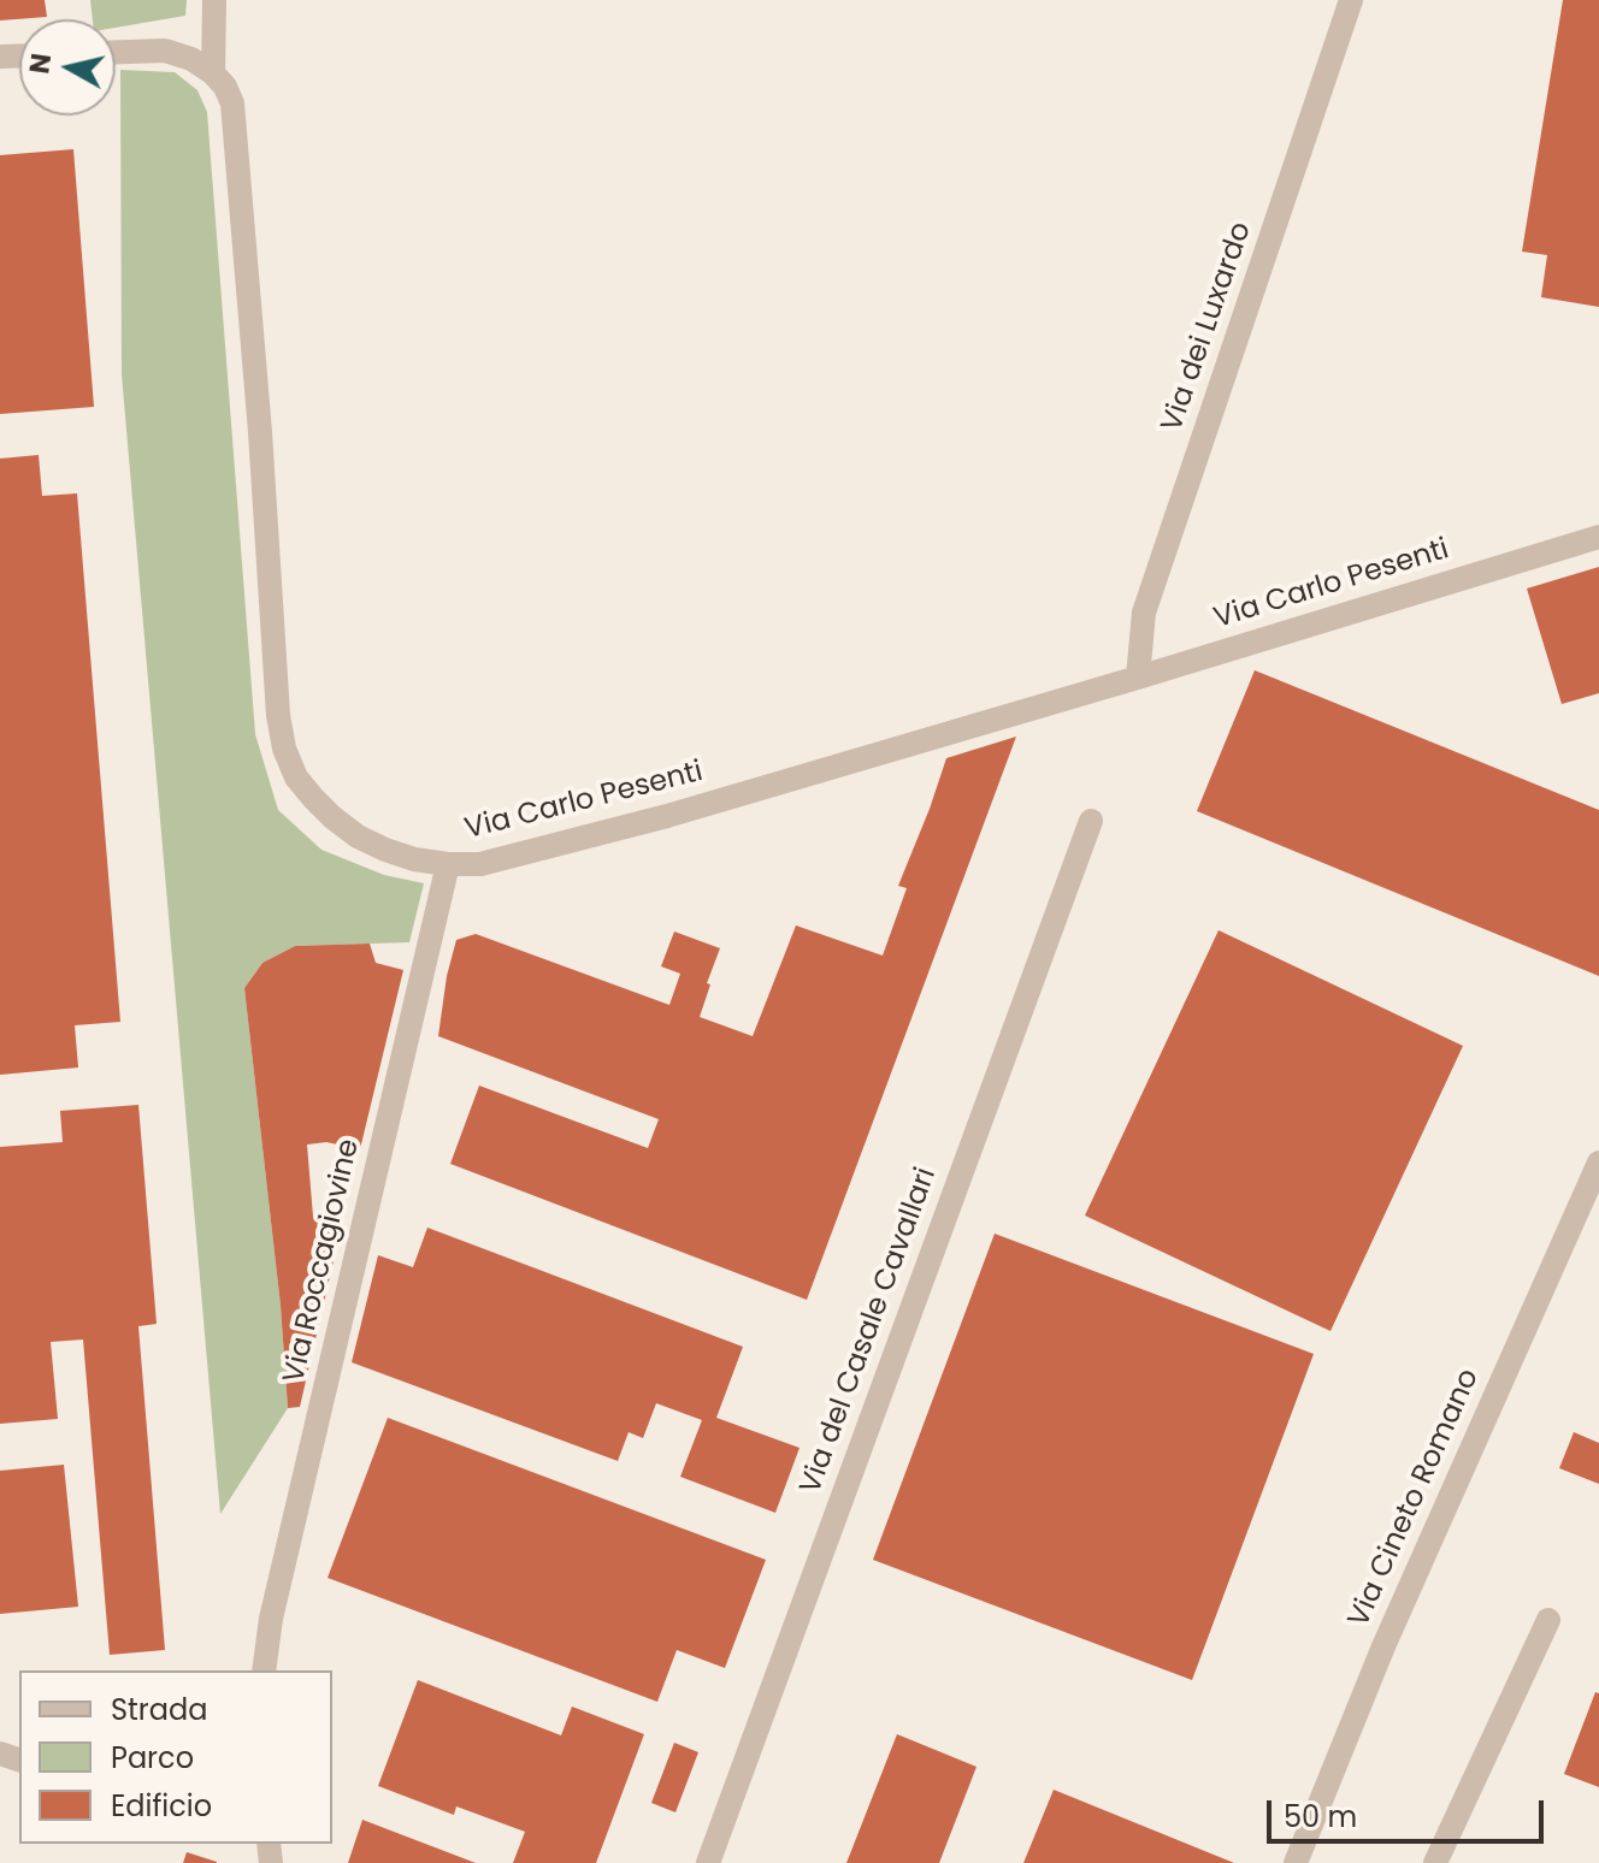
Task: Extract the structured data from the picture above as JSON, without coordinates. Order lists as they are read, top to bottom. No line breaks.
{"streets":{"street":["Via dei Luxardo","Via Carlo Pesenti","Via Roccagiovine","Via del Casale Cavallari","Via Cineto Romano"]},"crossings":[["Via dei Luxardo","Via Carlo Pesenti"],["Via Carlo Pesenti","Via Roccagiovine"]],"legend":["Strada","Parco","Edificio"],"scale_bar":"50 m","north":"left"}
